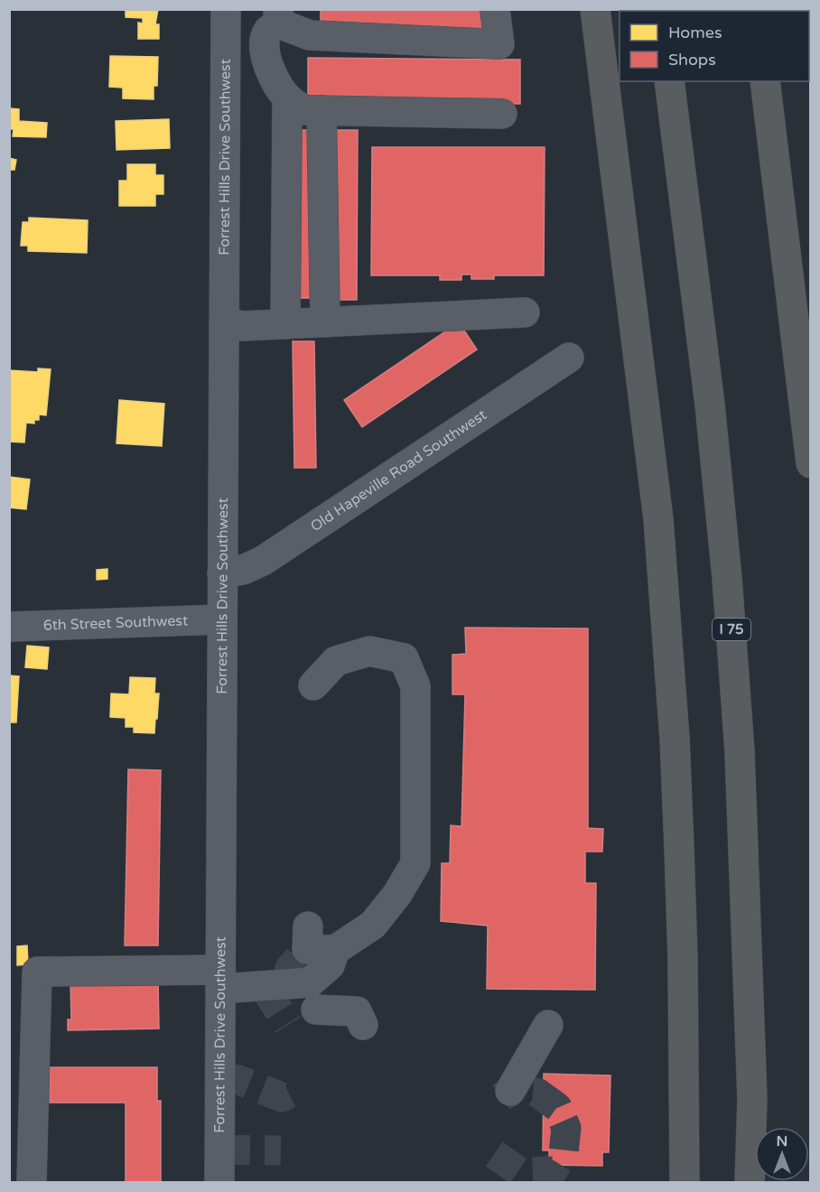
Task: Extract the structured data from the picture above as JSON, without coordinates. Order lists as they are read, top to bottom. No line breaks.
{"streets":{"highway":["I 75"],"street":["Forrest Hills Drive Southwest","Old Hapeville Road Southwest","6th Street Southwest"]},"crossings":[["Forrest Hills Drive Southwest","Old Hapeville Road Southwest"],["Forrest Hills Drive Southwest","6th Street Southwest"]],"legend":["Homes","Shops"],"north":"top"}
